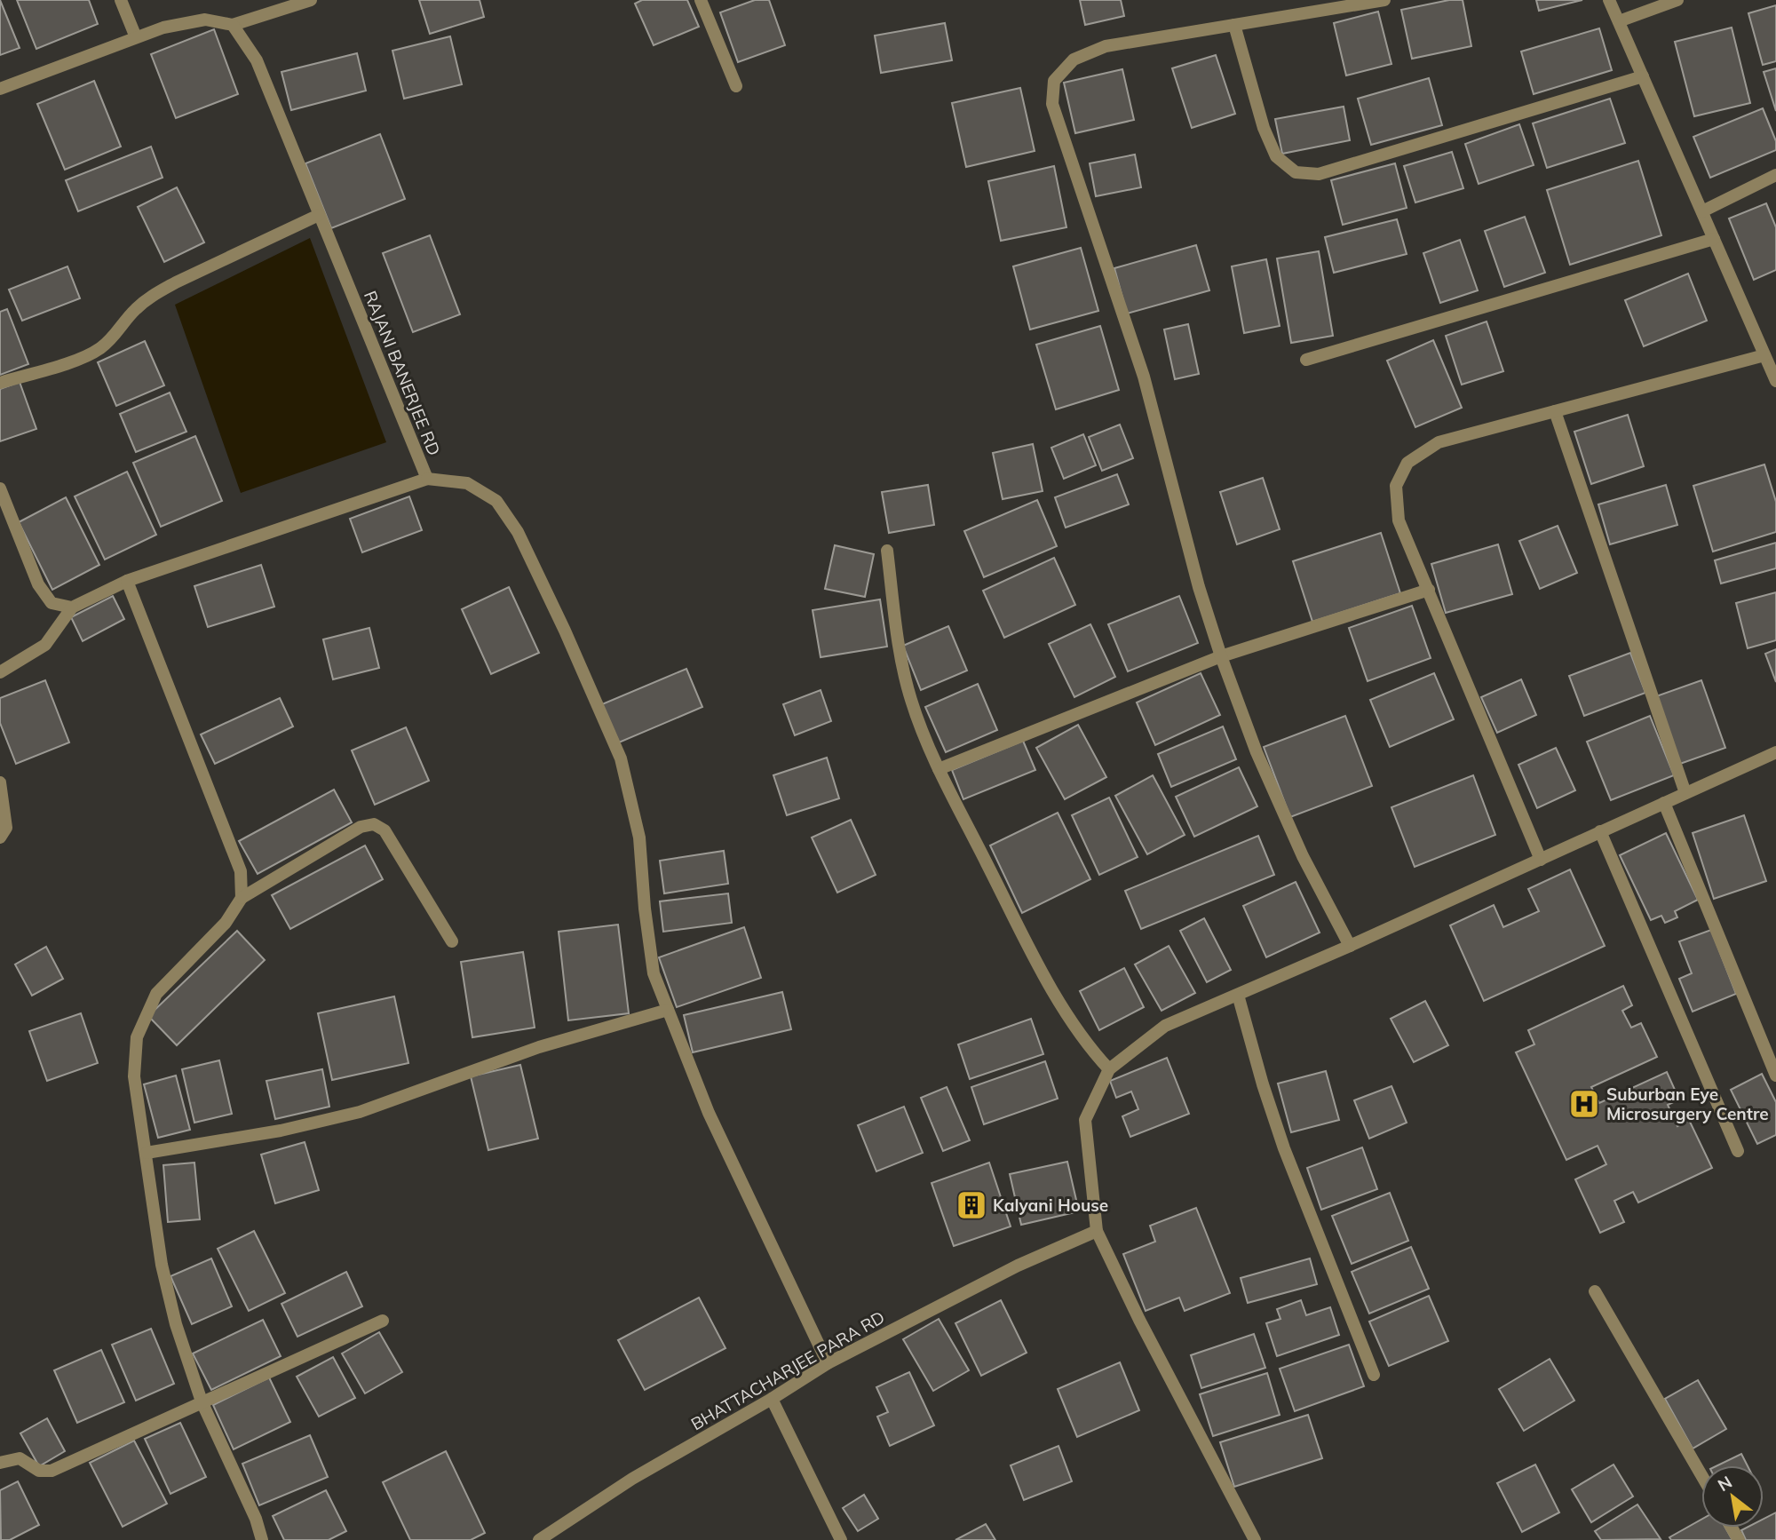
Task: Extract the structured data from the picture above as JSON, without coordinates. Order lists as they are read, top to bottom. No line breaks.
{"streets":{"street":["RAJANI BANERJEE RD","BHATTACHARJEE PARA RD"]},"places":{"hospital":["Suburban Eye Microsurgery Centre"],"building":["Kalyani House"]},"north":"top left"}
